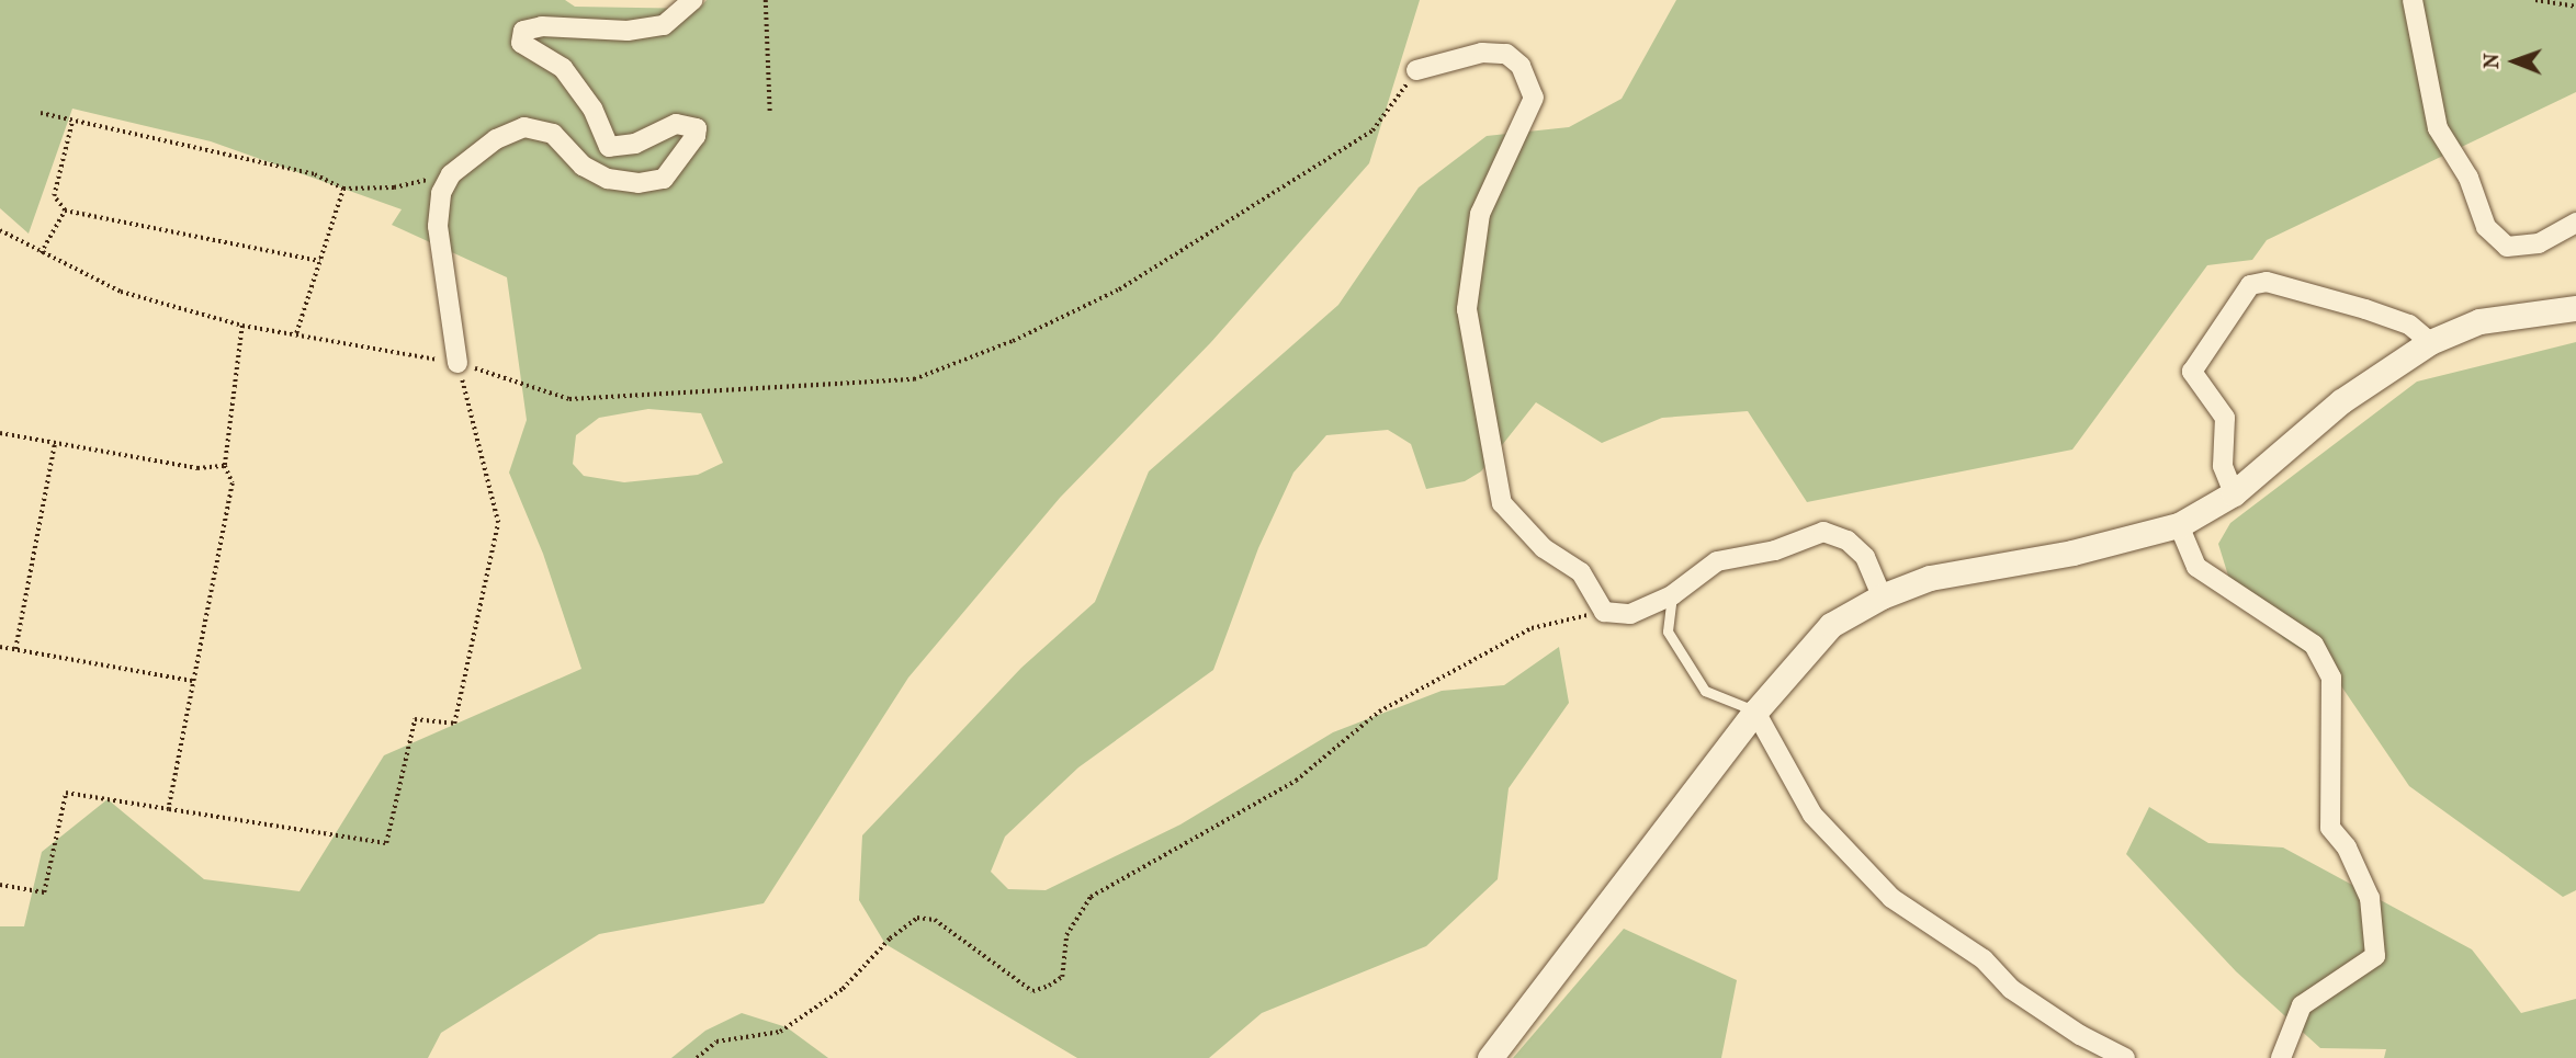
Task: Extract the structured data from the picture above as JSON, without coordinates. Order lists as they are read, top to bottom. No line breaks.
{"north":"left"}
